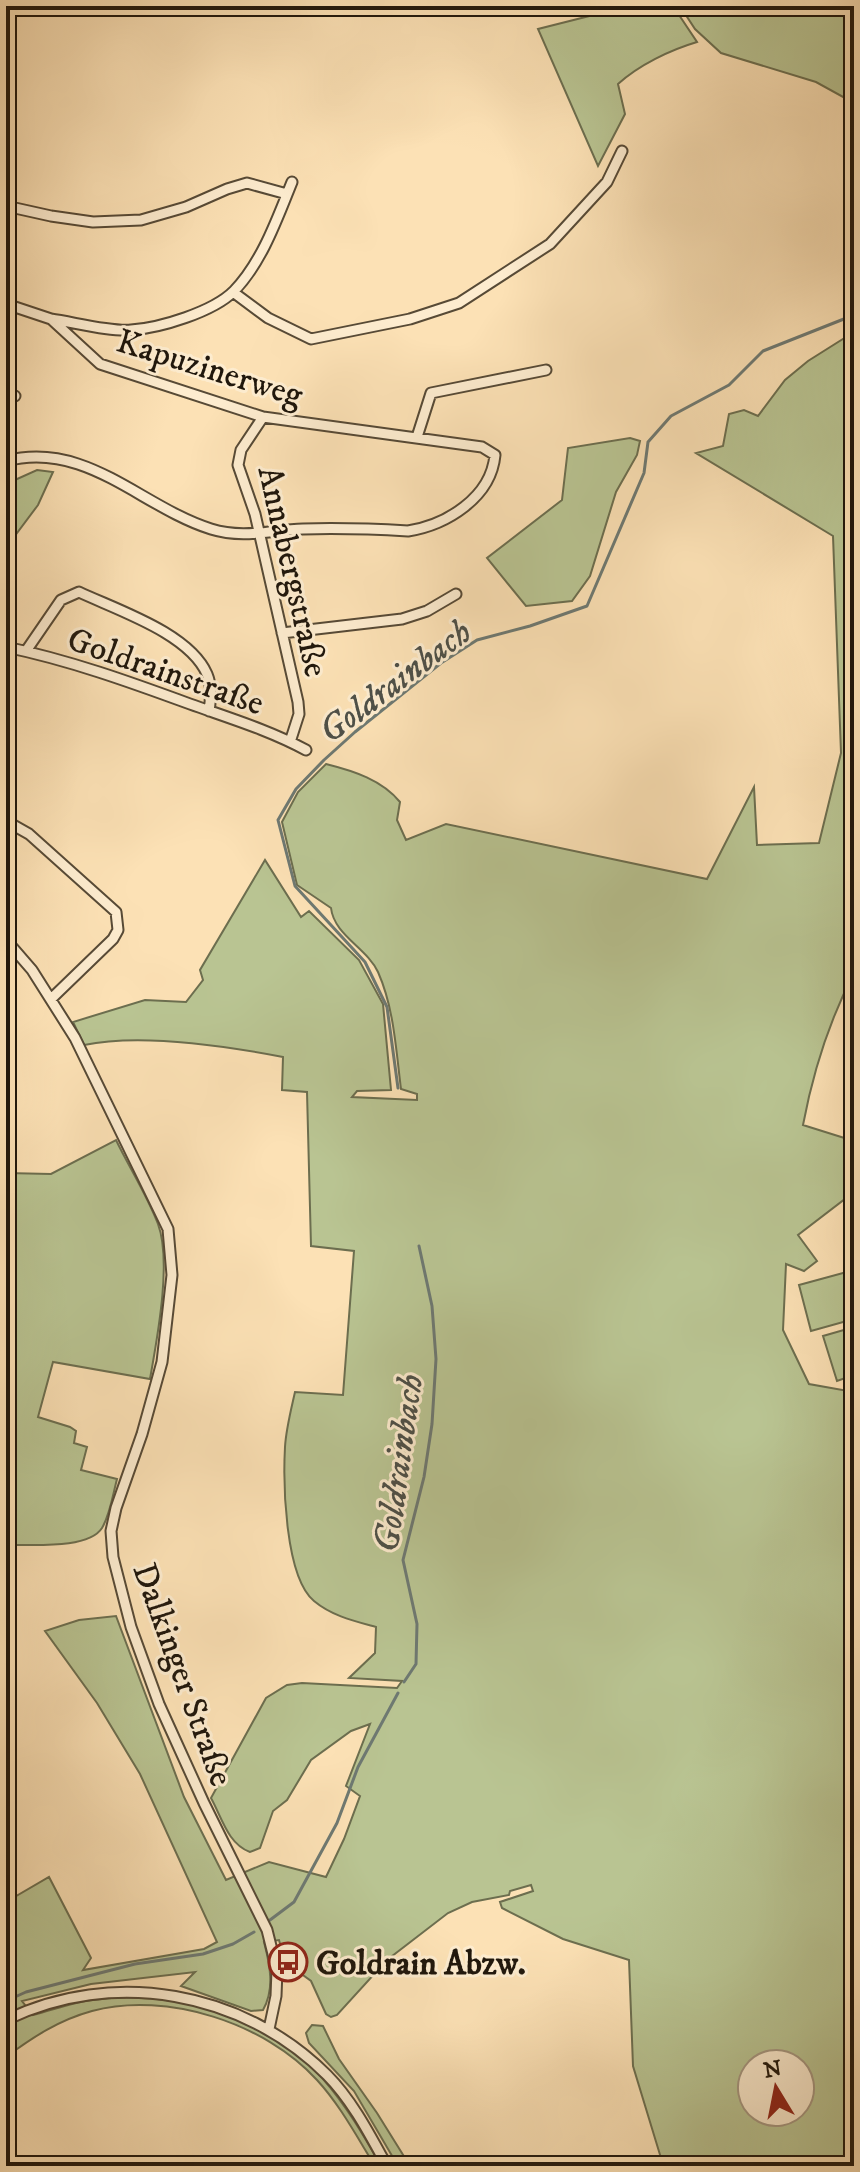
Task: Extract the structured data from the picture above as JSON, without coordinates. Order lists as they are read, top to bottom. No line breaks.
{"streets":{"street":["Kapuzinerweg","Annabergstraße","Goldrainstraße","Dalkinger Straße"]},"crossings":[["Kapuzinerweg","Annabergstraße"],["Annabergstraße","Goldrainstraße"]],"water":["Goldrainbach"],"places":{"bus stop":["Goldrain Abzw."]},"north":"top"}
